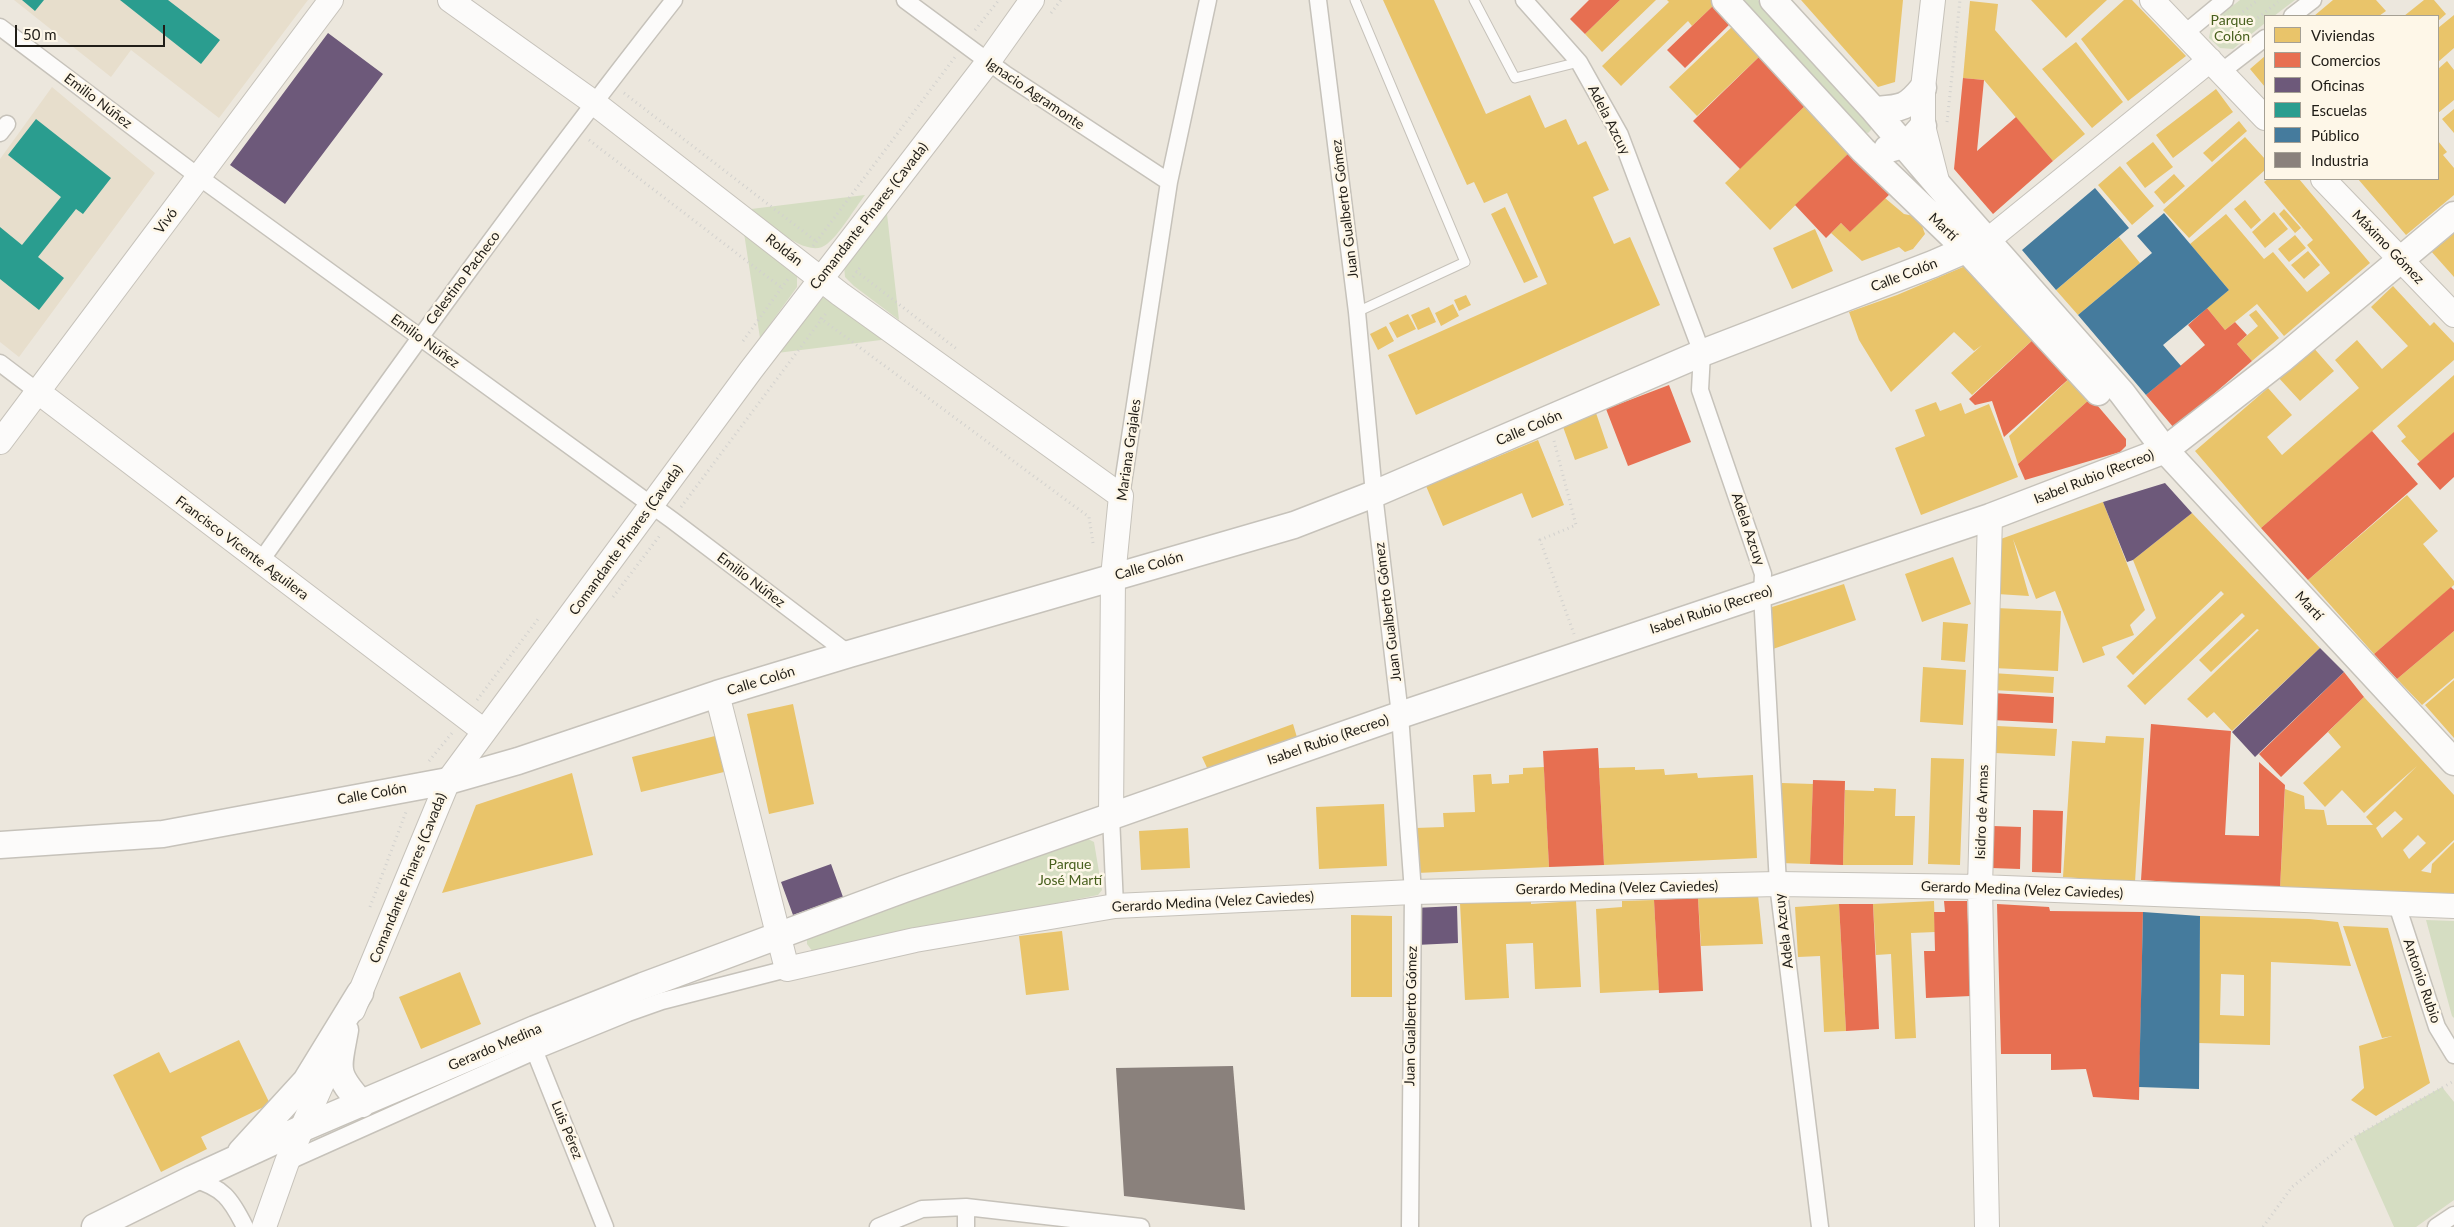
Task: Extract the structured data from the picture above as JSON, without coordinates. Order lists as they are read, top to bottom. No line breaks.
{"streets":{"main road":["Martí","Calle Colón","Isabel Rubio (Recreo)","Gerardo Medina"],"street":["Ignacio Agramonte","Emilio Núñez","Adela Azcuy","Juan Gualberto Gómez","Comandante Pinares (Cavada)","Vivó","Máximo Gómez","Roldán","Celestino Pacheco","Mariana Grajales","Francisco Vicente Aguilera","Isidro de Armas","Gerardo Medina (Velez Caviedes)","Antonio Rubio","Luis Pérez"]},"crossings":[["Ignacio Agramonte","Comandante Pinares (Cavada)"],["Ignacio Agramonte","Mariana Grajales"],["Emilio Núñez","Comandante Pinares (Cavada)"],["Emilio Núñez","Vivó"],["Emilio Núñez","Calle Colón"],["Emilio Núñez","Celestino Pacheco"],["Adela Azcuy","Calle Colón"],["Adela Azcuy","Isabel Rubio (Recreo)"],["Adela Azcuy","Gerardo Medina (Velez Caviedes)"],["Juan Gualberto Gómez","Calle Colón"],["Juan Gualberto Gómez","Isabel Rubio (Recreo)"],["Juan Gualberto Gómez","Gerardo Medina (Velez Caviedes)"],["Comandante Pinares (Cavada)","Roldán"],["Comandante Pinares (Cavada)","Calle Colón"],["Comandante Pinares (Cavada)","Francisco Vicente Aguilera"],["Comandante Pinares (Cavada)","Gerardo Medina"],["Vivó","Francisco Vicente Aguilera"],["Martí","Calle Colón"],["Martí","Isabel Rubio (Recreo)"],["Máximo Gómez","Isabel Rubio (Recreo)"],["Roldán","Celestino Pacheco"],["Roldán","Mariana Grajales"],["Calle Colón","Mariana Grajales"],["Celestino Pacheco","Francisco Vicente Aguilera"],["Mariana Grajales","Isabel Rubio (Recreo)"],["Mariana Grajales","Gerardo Medina (Velez Caviedes)"],["Isabel Rubio (Recreo)","Isidro de Armas"],["Isabel Rubio (Recreo)","Gerardo Medina"],["Isidro de Armas","Gerardo Medina (Velez Caviedes)"],["Gerardo Medina (Velez Caviedes)","Antonio Rubio"],["Gerardo Medina (Velez Caviedes)","Gerardo Medina"],["Gerardo Medina","Luis Pérez"]],"parks":["Parque Colón","Parque José Martí"],"legend":["Viviendas","Comercios","Oficinas","Escuelas","Público","Industria"],"scale_bar":"50 m"}
